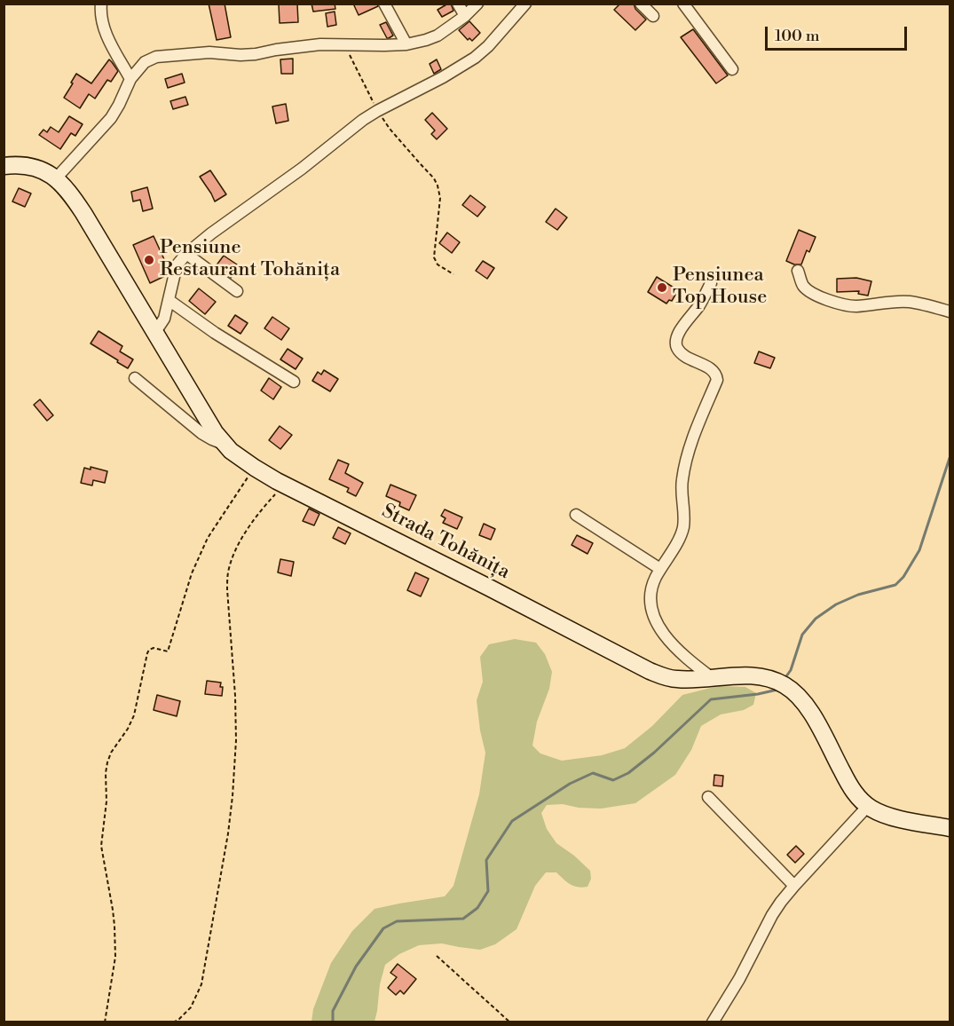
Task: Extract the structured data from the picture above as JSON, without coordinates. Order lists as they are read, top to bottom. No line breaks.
{"streets":{"main road":["Strada Tohănița"]},"places":["Pensiune Restaurant Tohănița","Pensiunea Top House"],"scale_bar":"100 m"}
